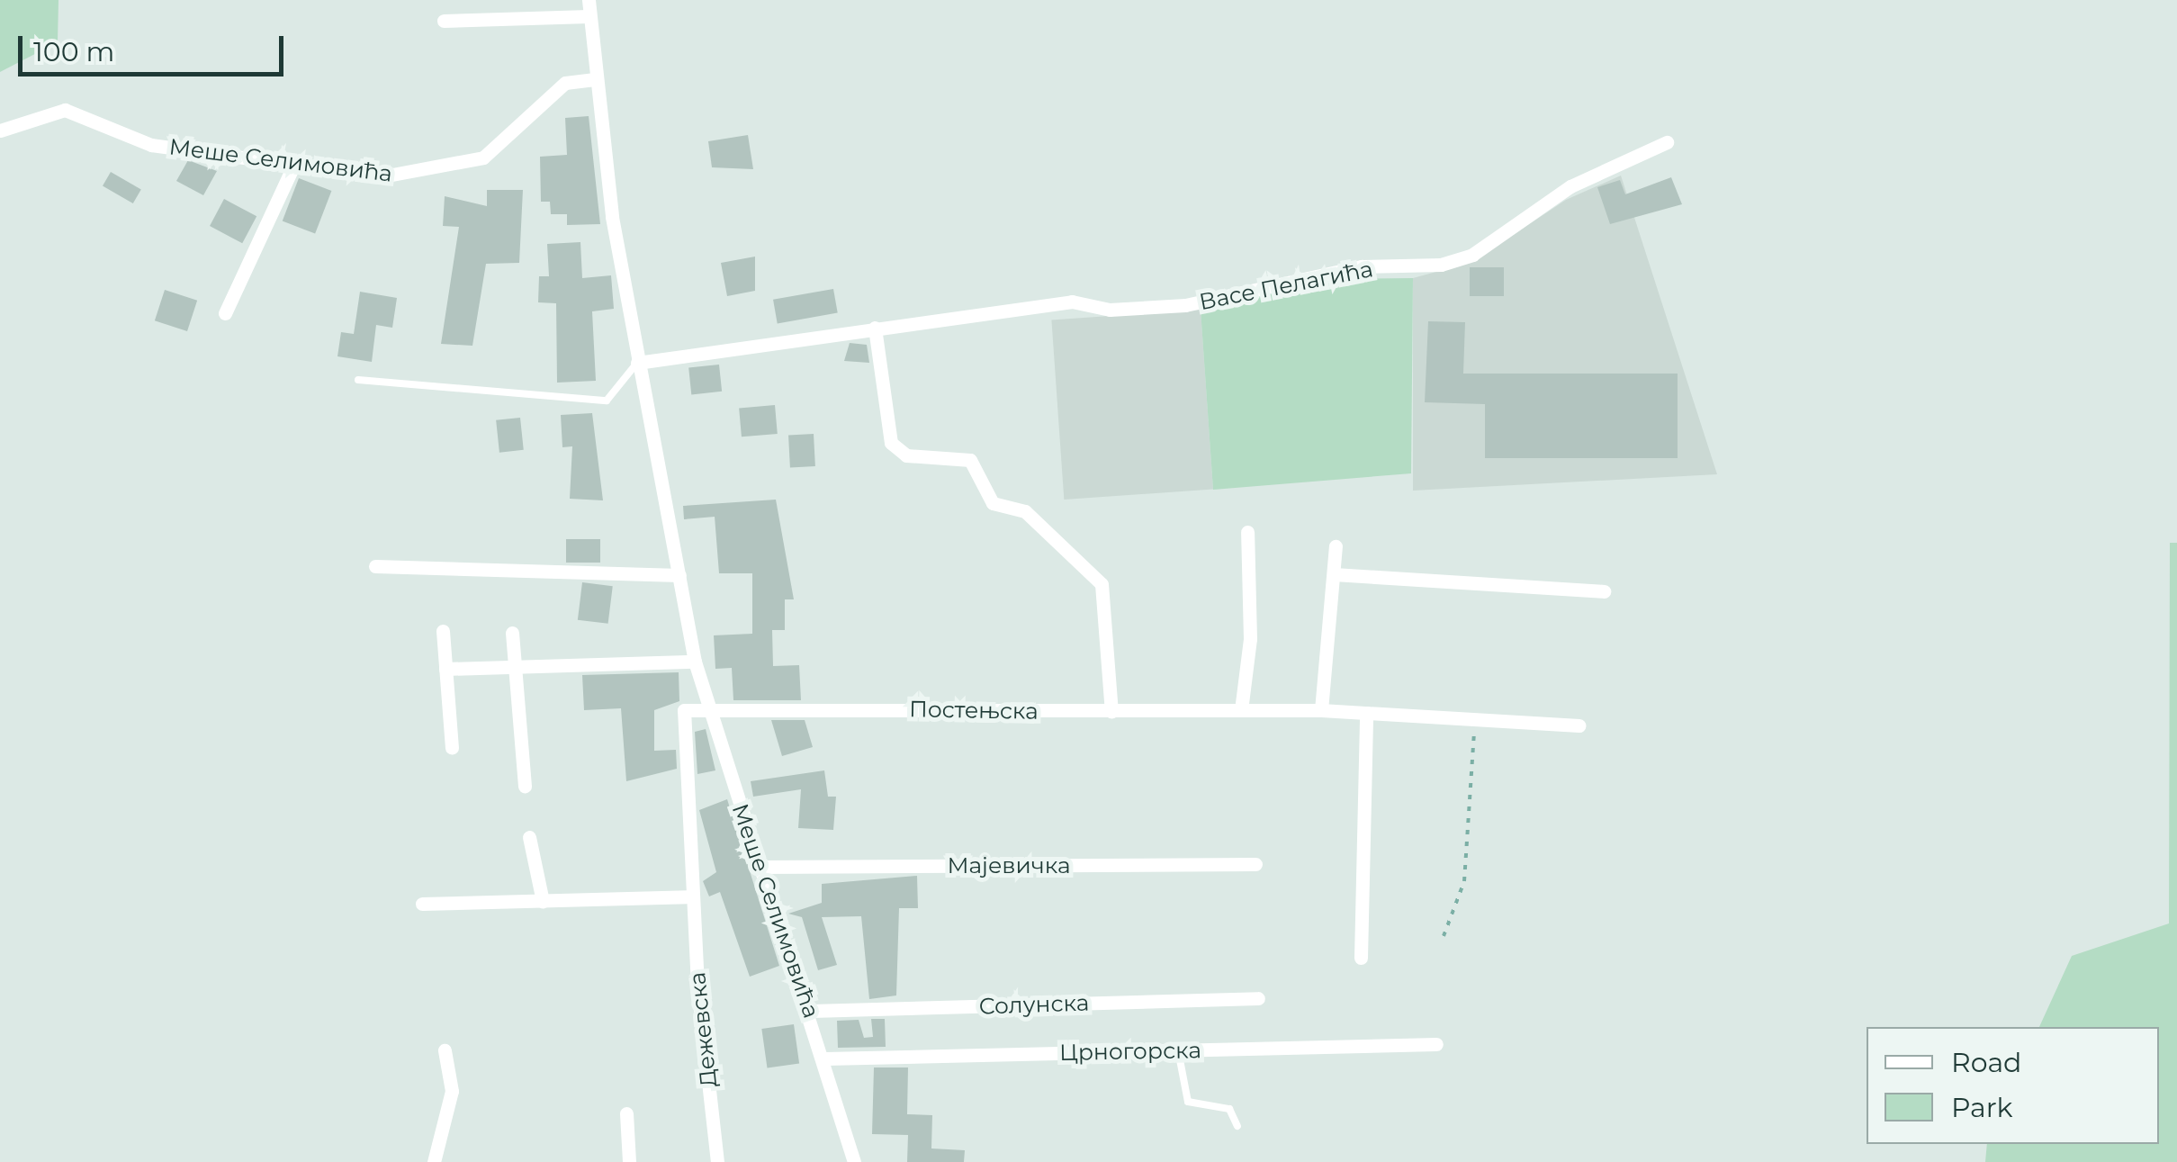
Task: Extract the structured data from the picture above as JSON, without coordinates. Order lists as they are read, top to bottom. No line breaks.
{"streets":{"street":["Меше Селимовића","Васе Пелагића","Постењска","Мајевичка","Солунска","Дежевска","Црногорска"]},"crossings":[["Меше Селимовића","Васе Пелагића"],["Меше Селимовића","Постењска"],["Меше Селимовића","Мајевичка"],["Меше Селимовића","Солунска"],["Меше Селимовића","Дежевска"],["Меше Селимовића","Црногорска"],["Постењска","Дежевска"]],"legend":["Road","Park"],"scale_bar":"100 m"}
